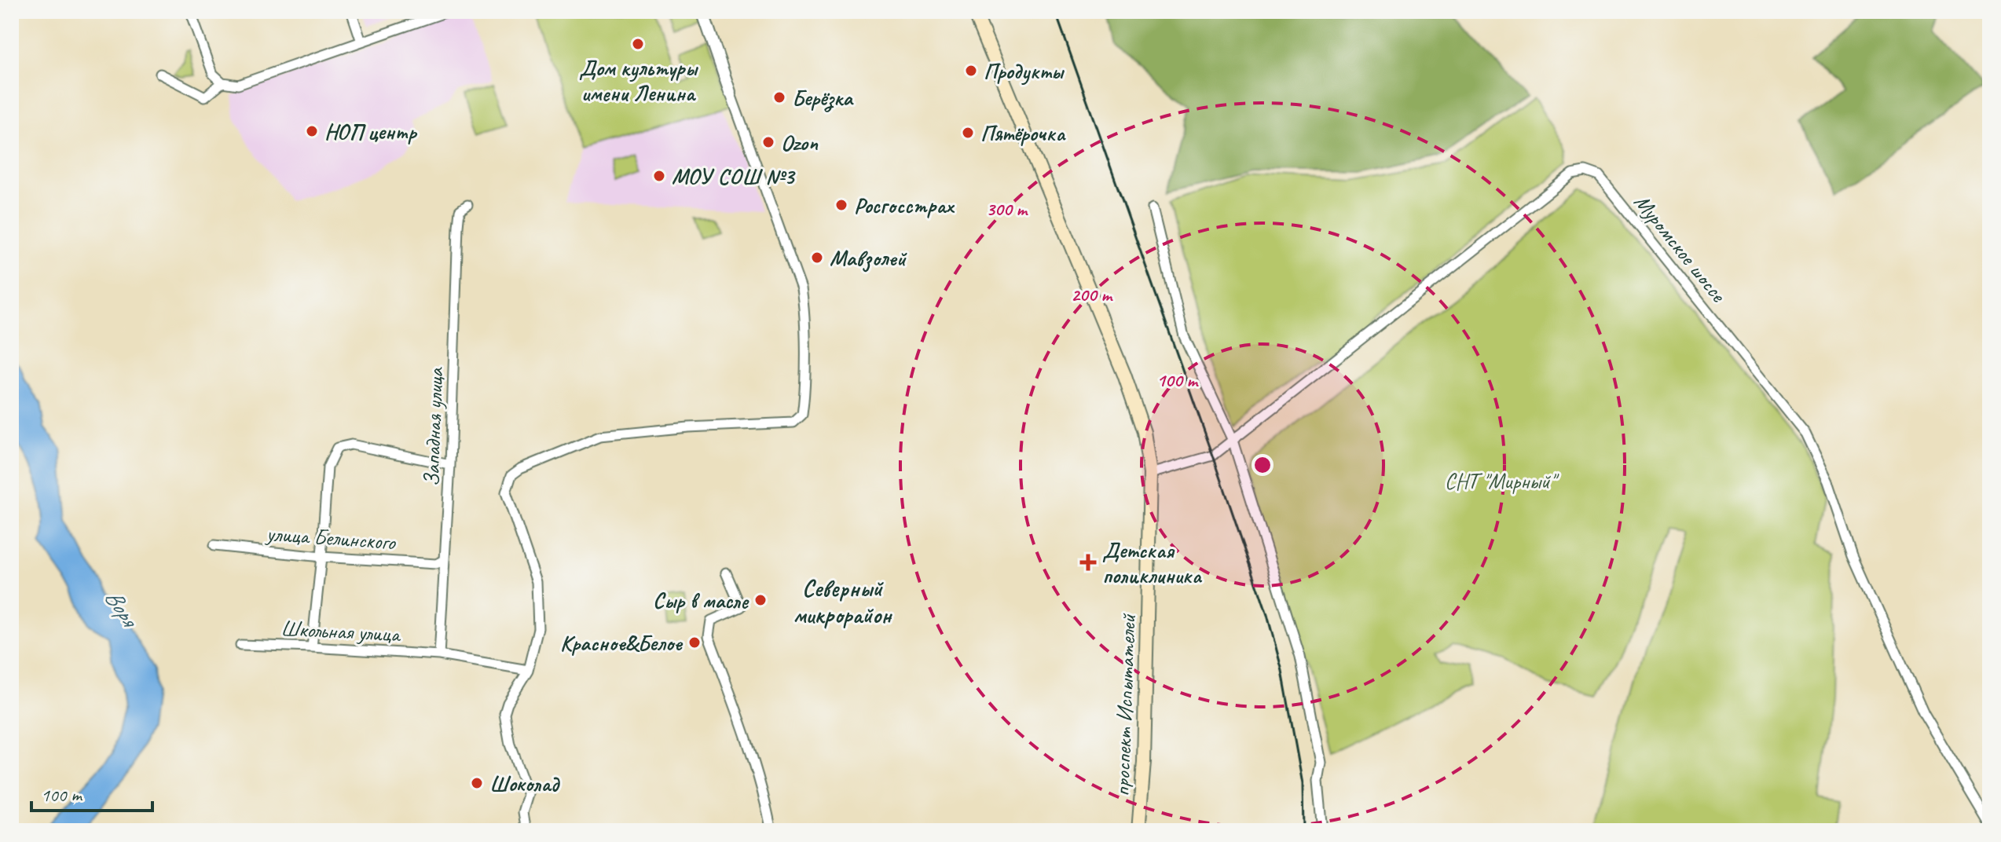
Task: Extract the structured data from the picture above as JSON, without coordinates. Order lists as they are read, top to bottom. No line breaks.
{"streets":{"main road":["проспект Испытателей"],"street":["Муромское шоссе","Западная улица","улица Белинского","Школьная улица"]},"crossings":[["Муромское шоссе","проспект Испытателей"],["Западная улица","улица Белинского"],["Западная улица","Школьная улица"]],"districts":["Северный микрорайон"],"water":["Воря"],"parks":["СНТ \"Мирный\""],"places":{"other":["Дом культуры имени Ленина","Продукты","Берёзка","НОП центр","Пятёрочка","Ozon","МОУ СОШ №3","Росгосстрах","Мавзолей","Сыр в масле","Красное&Белое","Шоколад"],"health":["Детская поликлиника"]},"scale_bar":"100 m","rings":["300 m","200 m","100 m"]}
